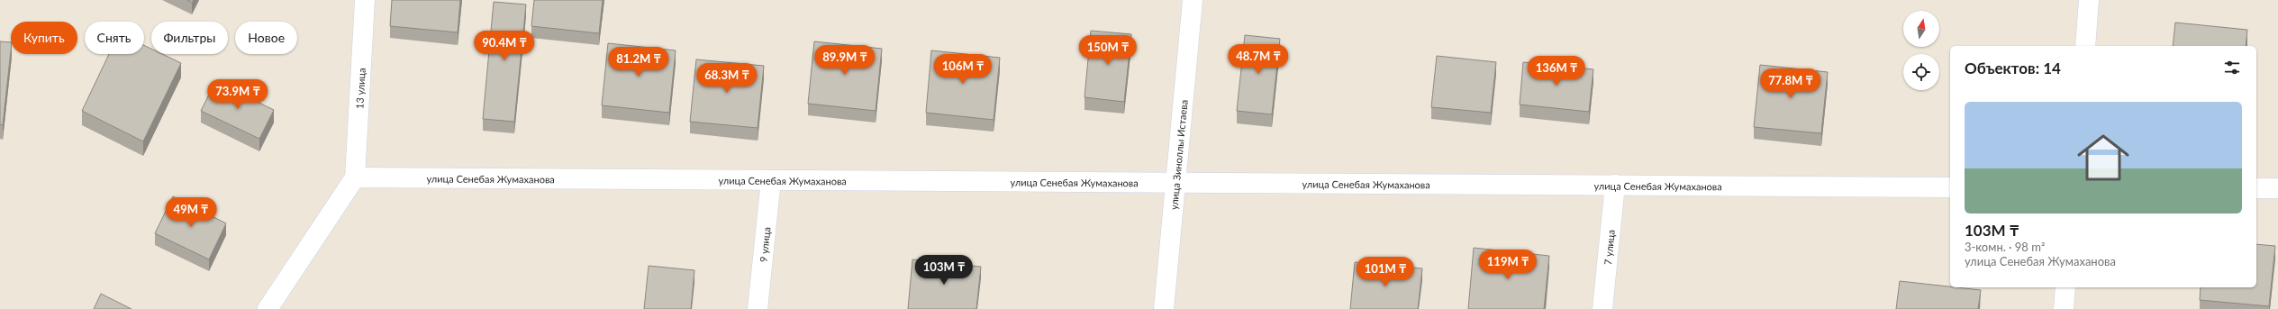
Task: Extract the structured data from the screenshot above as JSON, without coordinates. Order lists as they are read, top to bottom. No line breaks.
{"streets":{"street":["13 улица","улица Зиноллы Истаева","улица Сенебая Жумаханова","9 улица","7 улица"]},"crossings":[["13 улица","улица Сенебая Жумаханова"],["улица Зиноллы Истаева","улица Сенебая Жумаханова"],["улица Сенебая Жумаханова","9 улица"],["улица Сенебая Жумаханова","7 улица"]],"north":"top","page":{"chip":["Купить","Снять","Фильтры","Новое"],"price":["90.4M ₸","150M ₸","48.7M ₸","89.9M ₸","81.2M ₸","106M ₸","136M ₸","68.3M ₸","77.8M ₸","73.9M ₸","49M ₸","119M ₸","103M ₸","101M ₸"],"heading":"Объектов: 14","list":[{"name":"103M ₸","note":"3-комн. · 98 m² · улица Сенебая Жумаханова"}]}}
